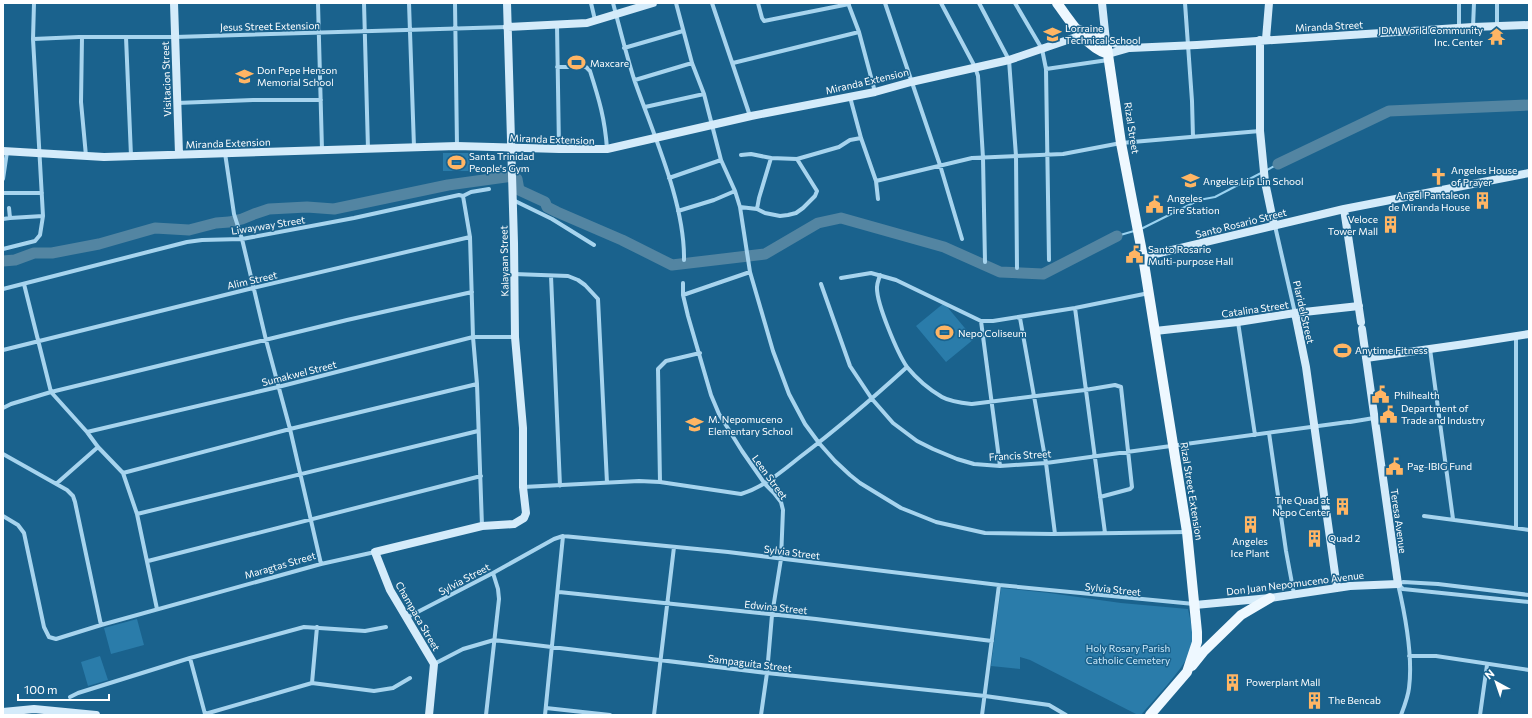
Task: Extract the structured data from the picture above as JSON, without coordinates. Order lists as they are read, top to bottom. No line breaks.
{"streets":{"main road":["Rizal Street","Rizal Street Extension"],"street":["Jesus Street Extension","Miranda Street","Visitacion Street","Miranda Extension","Santo Rosario Street","Liwayway Street","Kalayaan Street","Alim Street","Catalina Street","Plaridel Street","Sumakwel Street","Francis Street","Leen Street","Teresa Avenue","Sylvia Street","Maragtas Street","Don Juan Nepomuceno Avenue","Edwina Street","Champaca Street","Sampaguita Street"]},"crossings":[["Jesus Street Extension","Visitacion Street"],["Jesus Street Extension","Kalayaan Street"],["Miranda Street","Rizal Street"],["Miranda Street","Plaridel Street"],["Visitacion Street","Miranda Extension"],["Miranda Extension","Kalayaan Street"],["Rizal Street","Santo Rosario Street"],["Rizal Street","Rizal Street Extension"],["Santo Rosario Street","Plaridel Street"],["Santo Rosario Street","Rizal Street Extension"],["Santo Rosario Street","Teresa Avenue"],["Kalayaan Street","Sumakwel Street"],["Kalayaan Street","Maragtas Street"],["Catalina Street","Plaridel Street"],["Catalina Street","Rizal Street Extension"],["Catalina Street","Teresa Avenue"],["Plaridel Street","Francis Street"],["Plaridel Street","Don Juan Nepomuceno Avenue"],["Francis Street","Rizal Street Extension"],["Francis Street","Teresa Avenue"],["Leen Street","Sylvia Street"],["Leen Street","Edwina Street"],["Leen Street","Sampaguita Street"],["Rizal Street Extension","Sylvia Street"],["Rizal Street Extension","Don Juan Nepomuceno Avenue"],["Teresa Avenue","Don Juan Nepomuceno Avenue"],["Sylvia Street","Don Juan Nepomuceno Avenue"],["Sylvia Street","Champaca Street"],["Maragtas Street","Champaca Street"],["Champaca Street","Sampaguita Street"]],"parks":["Holy Rosary Parish Catholic Cemetery"],"places":{"school or university":["Lorraine Technical School","Don Pepe Henson Memorial School","Angeles Lip Lin School","M. Nepomuceno Elementary School"],"temple":["JDM World Community Inc. Center"],"sports":["Maxcare","Santa Trinidad People's Gym","Nepo Coliseum","Anytime Fitness"],"church":["Angeles House of Prayer"],"building":["Angel Pantaleon de Miranda House","Veloce Tower Mall","The Quad at Nepo Center","Angeles Ice Plant","Quad 2","Powerplant Mall","The Bencab"],"public building":["Angeles Fire Station","Santo Rosario Multi-purpose Hall","Philhealth","Department of Trade and Industry","Pag-IBIG Fund"]},"scale_bar":"100 m","north":"top left"}
